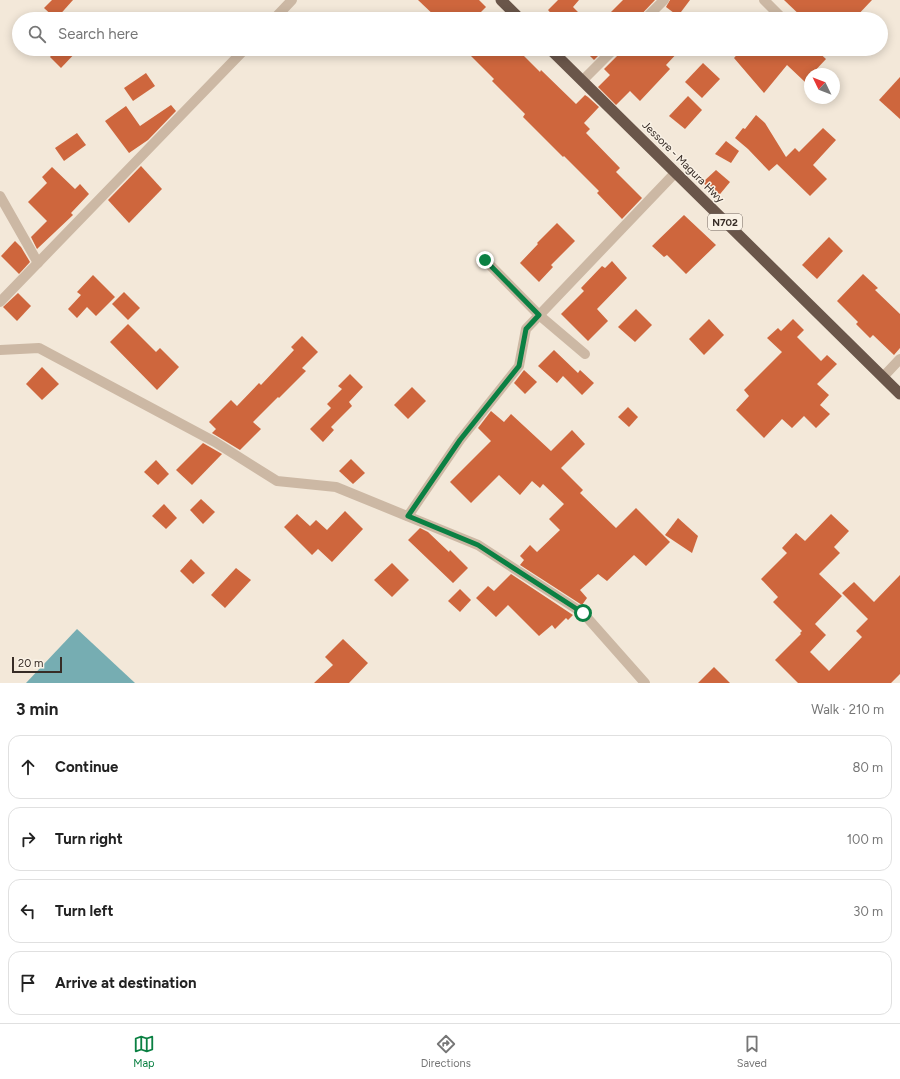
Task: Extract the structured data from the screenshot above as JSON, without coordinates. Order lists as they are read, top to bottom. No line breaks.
{"streets":{"highway":["Jessore - Magura Hwy","N702"]},"scale_bar":"20 m","north":"top left","page":{"search":"Search here","scale":"20 m","heading":["3 min","Walk · 210 m"],"list":[["Continue","80 m"],["Turn right","100 m"],["Turn left","30 m"],"Arrive at destination"],"nav":["Map","Directions","Saved"]}}
